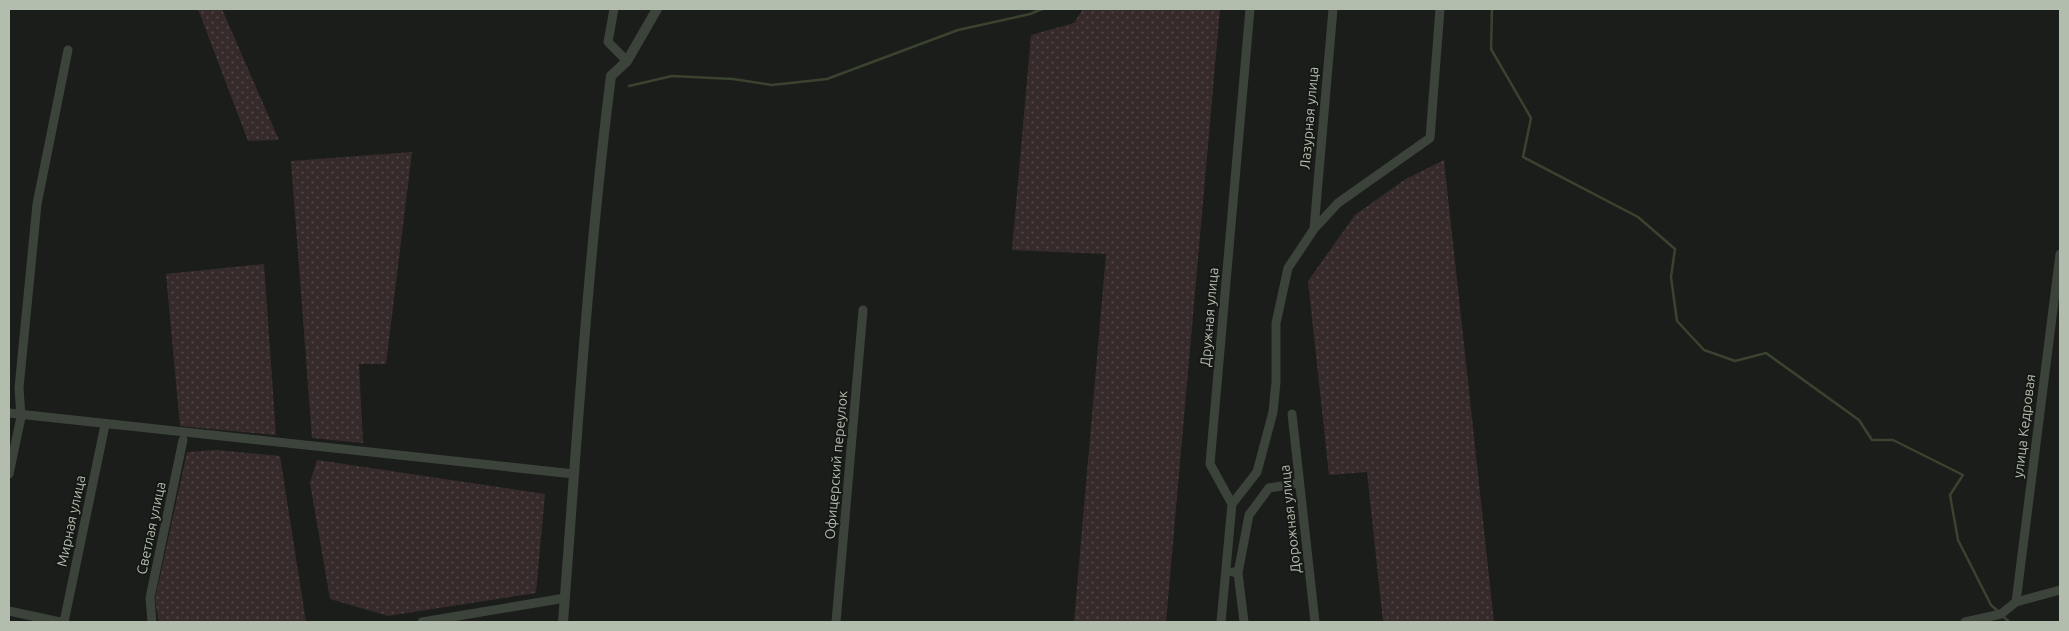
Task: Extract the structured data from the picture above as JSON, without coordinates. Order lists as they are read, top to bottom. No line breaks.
{"streets":{"street":["Лазурная улица","Дружная улица","улица Кедровая","Офицерский переулок","Дорожная улица","Мирная улица","Светлая улица"]}}
